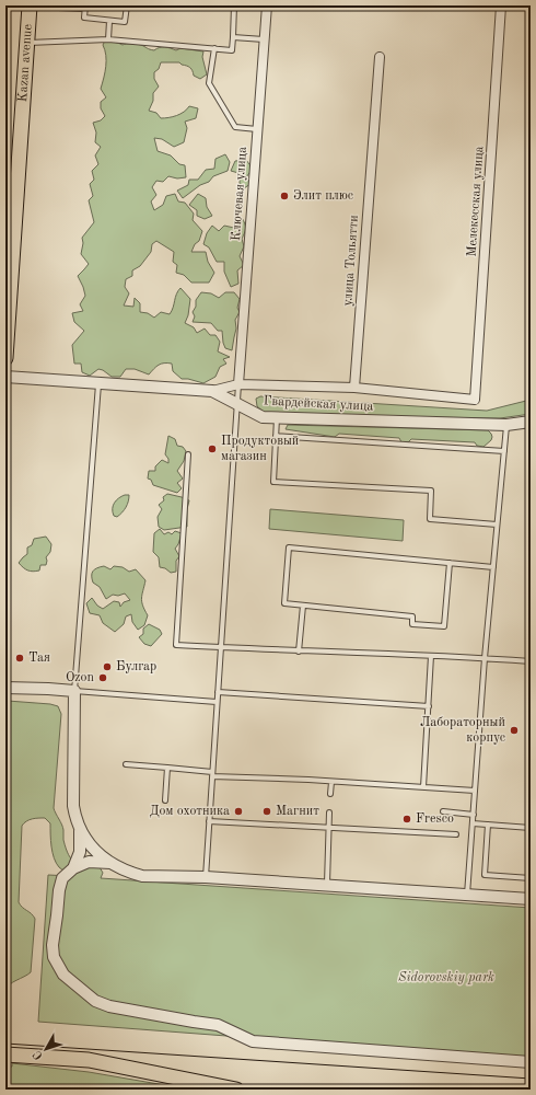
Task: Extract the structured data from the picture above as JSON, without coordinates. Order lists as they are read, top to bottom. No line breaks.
{"streets":{"main road":["Kazan avenue"],"street":["Ключевая улица","Мелекесская улица","улица Тольятти","Гвардейская улица"]},"crossings":[["Мелекесская улица","улица Тольятти"]],"parks":["Sidorovskiy park"],"places":["Элит плюс","Продуктовый магазин","Тая","Булгар","Ozon","Лабораторный корпус","Дом охотника","Магнит","Fresco"],"north":"bottom left"}
